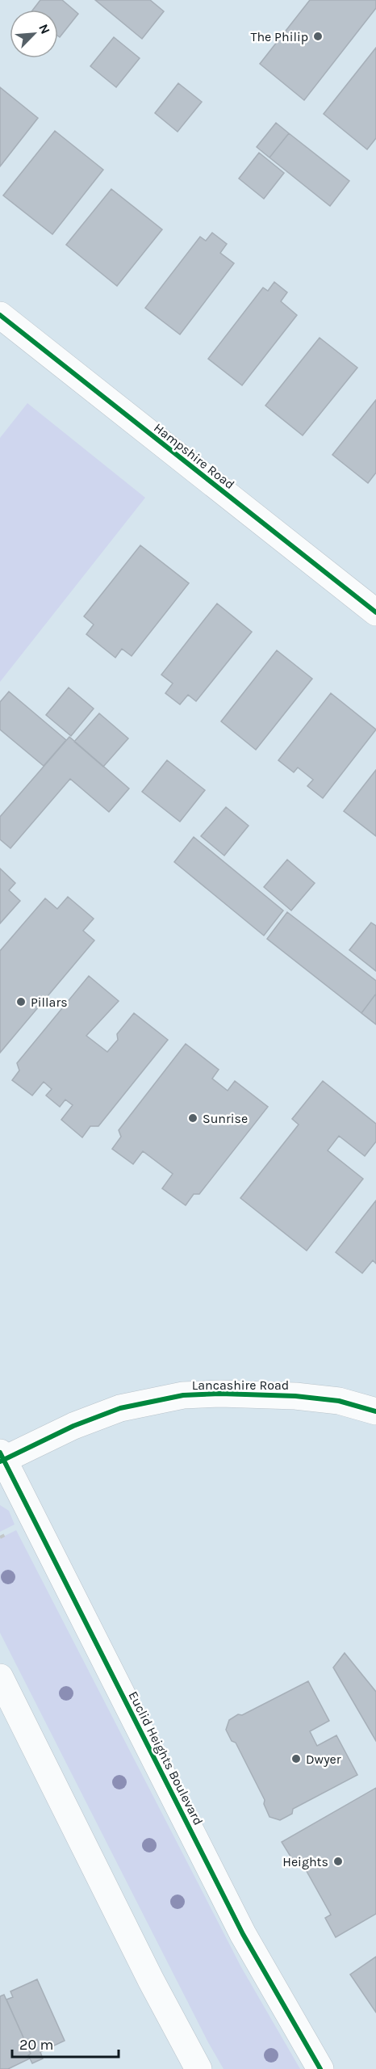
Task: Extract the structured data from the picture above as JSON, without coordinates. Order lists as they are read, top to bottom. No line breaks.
{"streets":{"main road":["Hampshire Road","Lancashire Road","Euclid Heights Boulevard"]},"crossings":[["Lancashire Road","Euclid Heights Boulevard"]],"places":["The Philip","Pillars","Sunrise","Dwyer","Heights"],"scale_bar":"20 m","north":"top right"}
